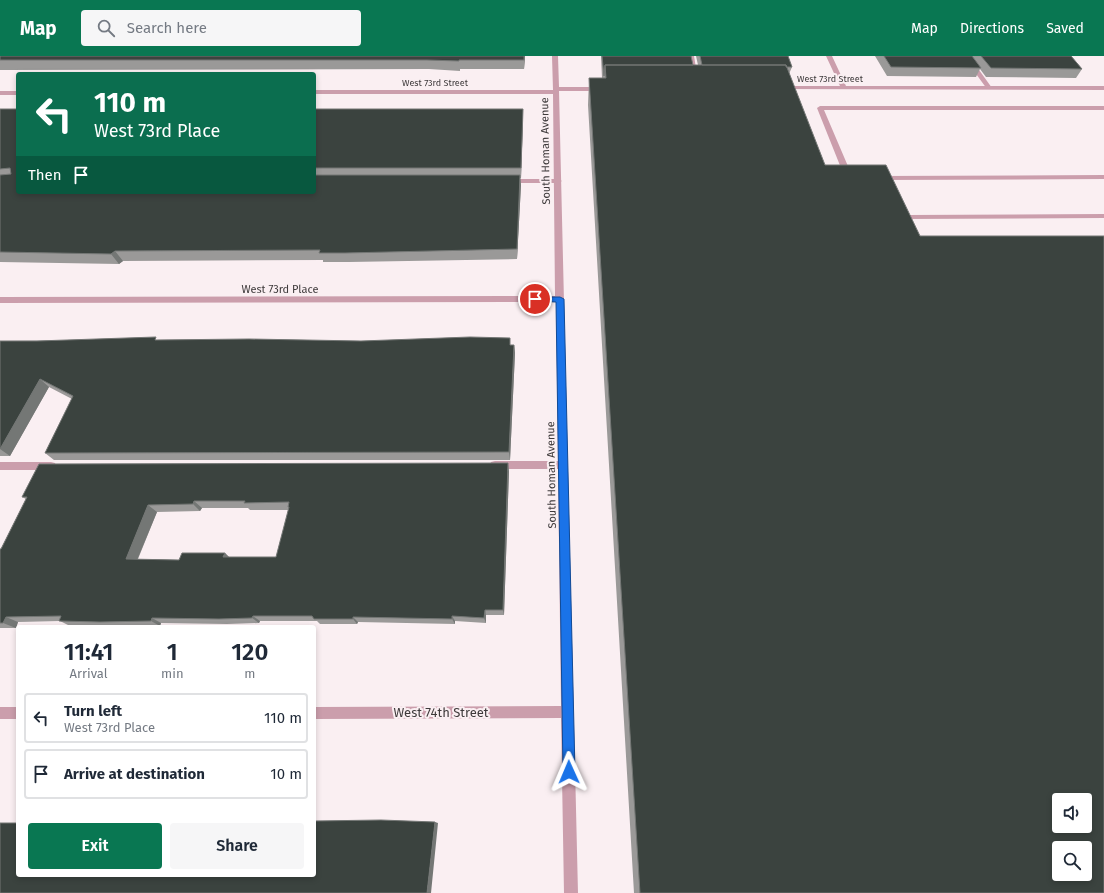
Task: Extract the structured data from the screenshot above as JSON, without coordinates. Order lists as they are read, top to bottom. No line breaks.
{"streets":{"street":["West 73rd Street","South Homan Avenue","West 73rd Place","West 74th Street"]},"crossings":[["West 73rd Street","South Homan Avenue"],["South Homan Avenue","West 73rd Place"],["South Homan Avenue","West 74th Street"]],"page":{"header":"Map","search":"Search here","nav":["Map","Directions","Saved"],"turn":["110 m","West 73rd Place"],"then":"Then","eta":["11:41","Arrival","1","min","120","m"],"list":[{"name":"Turn left","note":"West 73rd Place","value":"110 m"},{"name":"Arrive at destination","value":"10 m"}],"buttons":["Exit","Share"]}}
